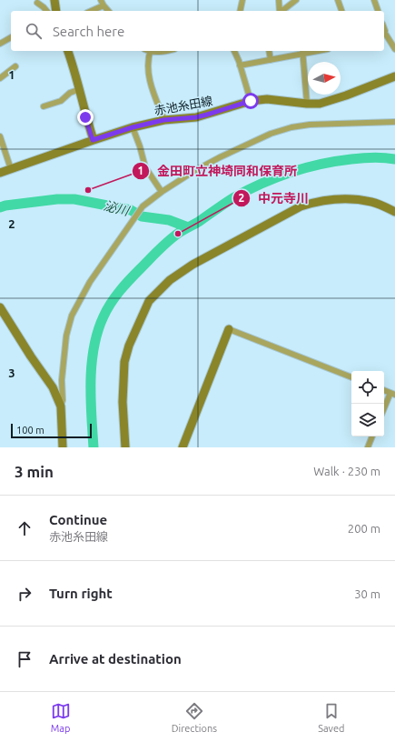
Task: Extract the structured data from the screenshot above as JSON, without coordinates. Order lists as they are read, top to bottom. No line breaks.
{"streets":{"street":["赤池糸田線"]},"water":["泌川"],"places":["金田町立神埼同和保育所","中元寺川"],"scale_bar":"100 m","north":"right","page":{"search":"Search here","scale":"100 m","heading":["3 min","Walk · 230 m"],"list":[["Continue","赤池糸田線","200 m"],["Turn right","30 m"],"Arrive at destination"],"nav":["Map","Directions","Saved"]},"grid":{"rows":["1","2","3"]}}
